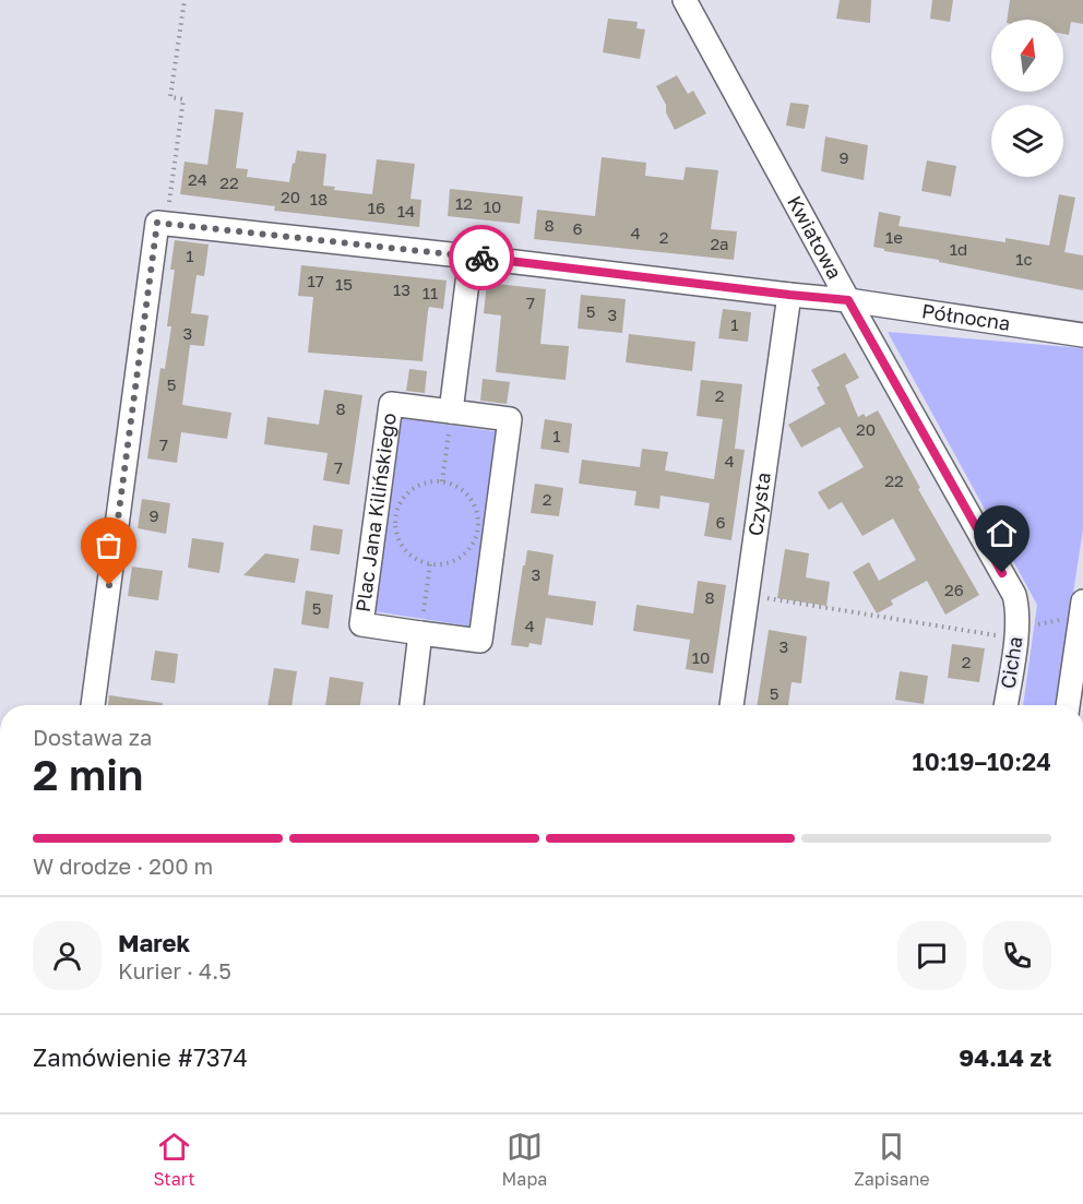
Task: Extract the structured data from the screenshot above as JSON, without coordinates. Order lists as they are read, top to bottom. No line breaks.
{"streets":{"street":["Kwiatowa","Północna","Czysta","Plac Jana Kilińskiego","Cicha"]},"crossings":[["Kwiatowa","Północna"],["Kwiatowa","Cicha"],["Północna","Czysta"]],"house_numbers":["9","24","22","20","18","12","10","16","14","8","6","4","2","1e","2a","1d","1","1c","17","15","13","11","7","5","3","1","3","5","2","8","20","1","7","4","7","22","2","9","6","3","26","8","5","4","3","10","2","5"],"north":"top","page":{"heading":["2 min","Dostawa za","10:19–10:24"],"panel":["Marek","Kurier · 4.5","Zamówienie #7374","94.14 zł"],"bar":"W drodze · 200 m","tabs":["Start","Mapa","Zapisane"]}}
